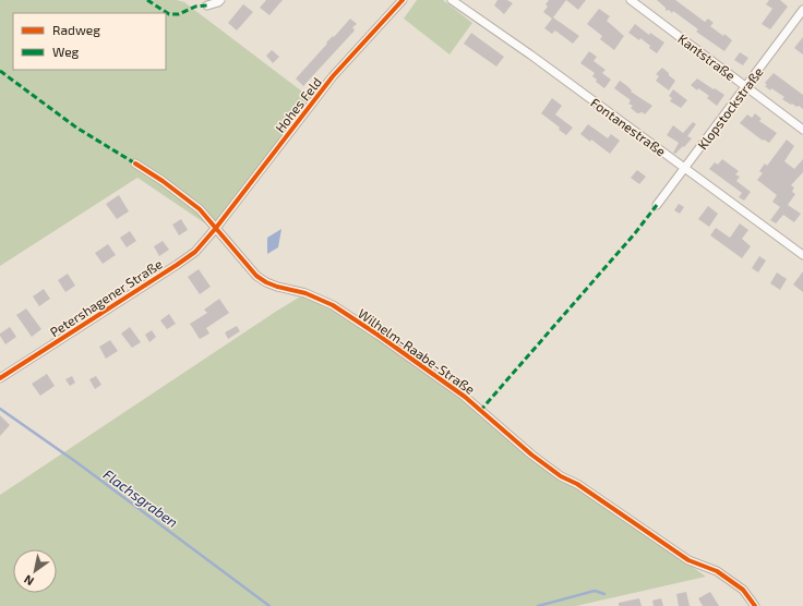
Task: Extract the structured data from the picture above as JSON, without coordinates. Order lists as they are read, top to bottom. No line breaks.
{"streets":{"street":["Kantstraße","Hohes Feld","Klopstockstraße","Fontanestraße","Petershagener Straße","Wilhelm-Raabe-Straße"]},"crossings":[["Kantstraße","Klopstockstraße"],["Hohes Feld","Petershagener Straße"],["Hohes Feld","Wilhelm-Raabe-Straße"],["Klopstockstraße","Fontanestraße"],["Petershagener Straße","Wilhelm-Raabe-Straße"]],"water":["Flachsgraben"],"legend":["Radweg","Weg"],"north":"bottom left"}
